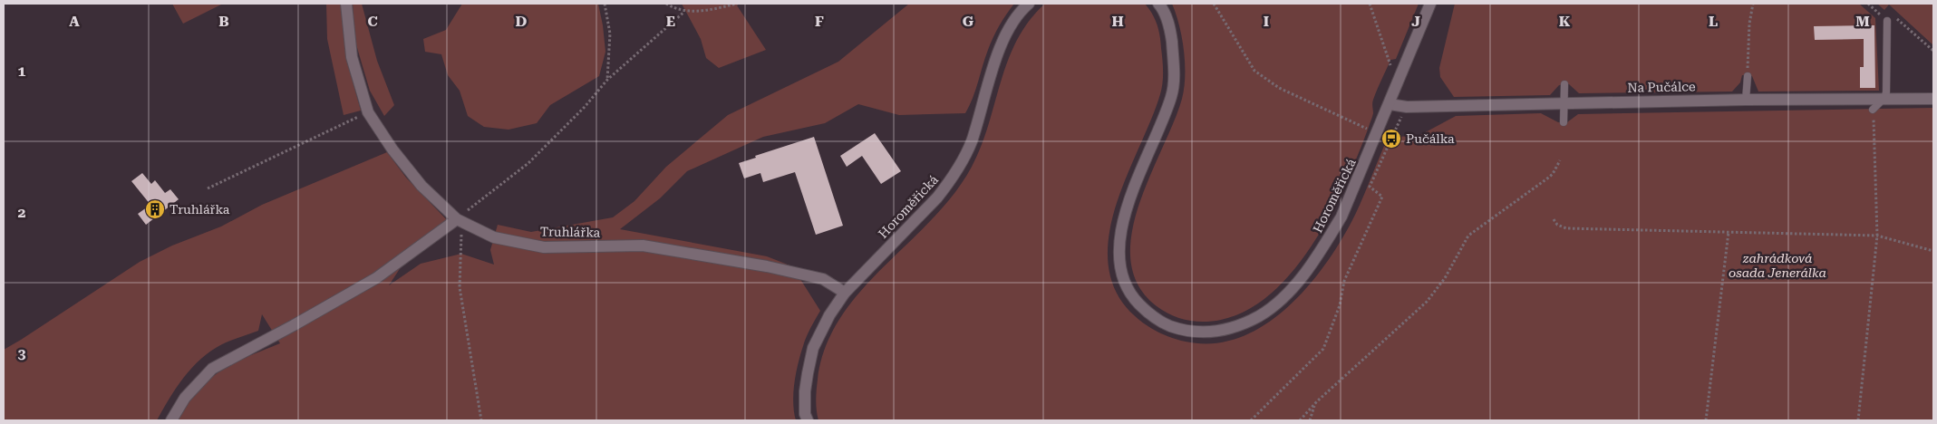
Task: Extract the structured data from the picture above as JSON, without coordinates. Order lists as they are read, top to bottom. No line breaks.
{"streets":{"street":["Na Pučálce","Horoměřická","Truhlářka"]},"crossings":[["Na Pučálce","Horoměřická"],["Horoměřická","Truhlářka"]],"parks":["zahrádková osada Jenerálka"],"places":{"bus stop":["Pučálka"],"building":["Truhlářka"]},"grid":{"columns":["A","B","C","D","E","F","G","H","I","J","K","L","M"],"rows":["1","2","3"]}}
